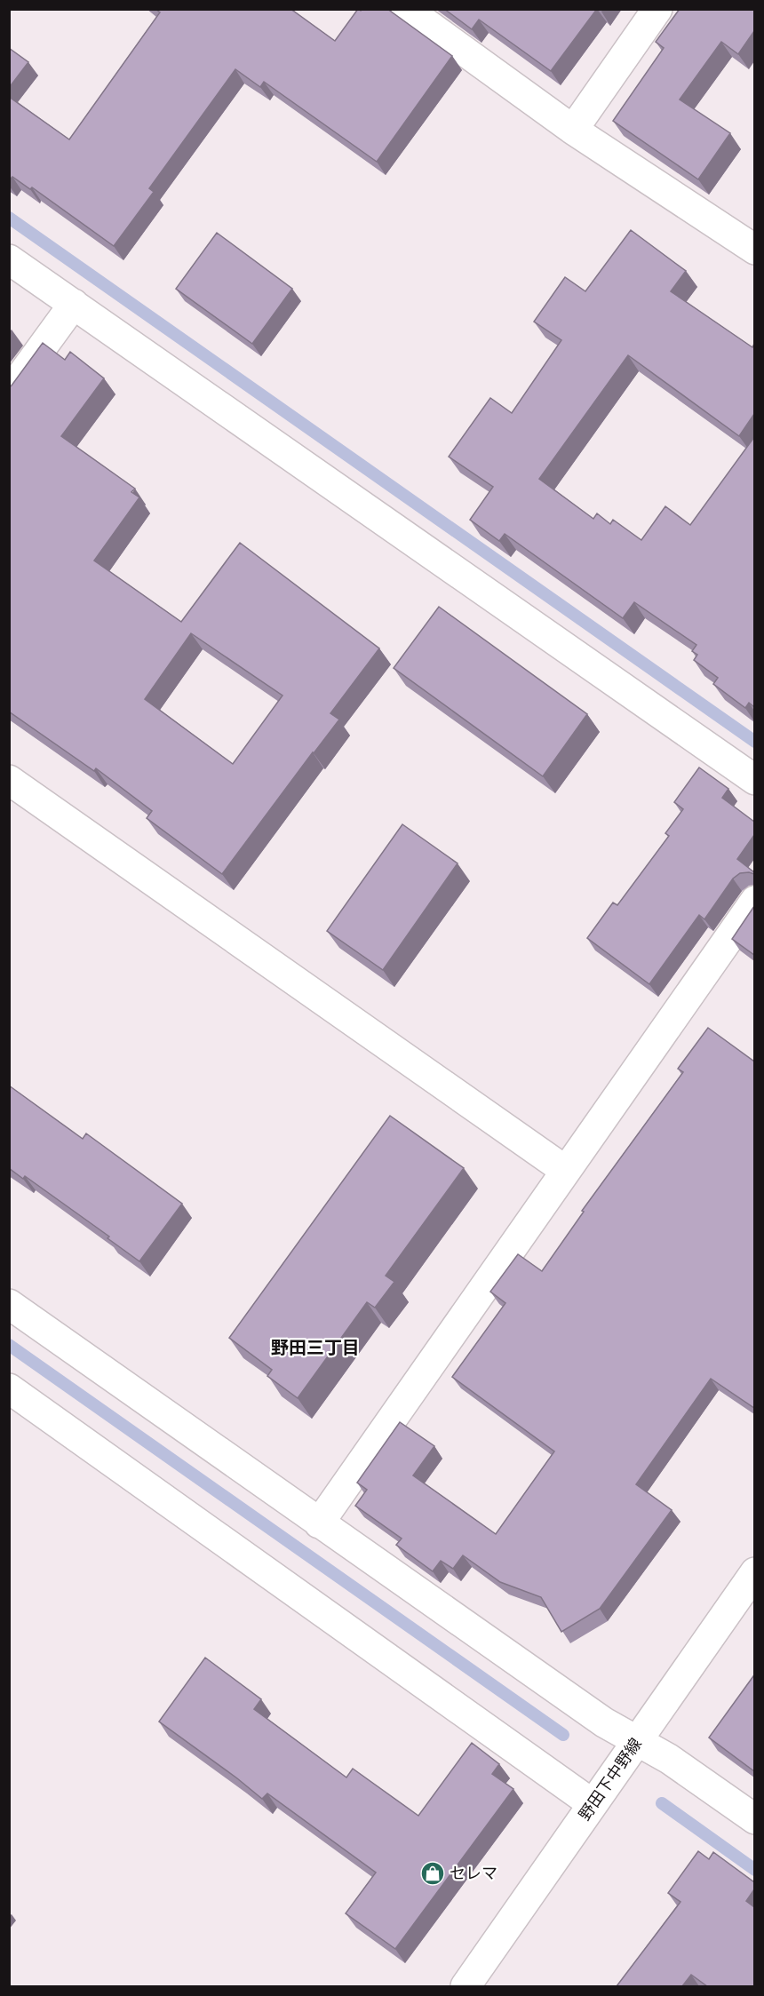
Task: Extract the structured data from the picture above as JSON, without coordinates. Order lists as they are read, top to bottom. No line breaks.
{"streets":{"street":["野田下中野線"]},"districts":["野田三丁目"],"places":{"shop":["セレマ"]}}
